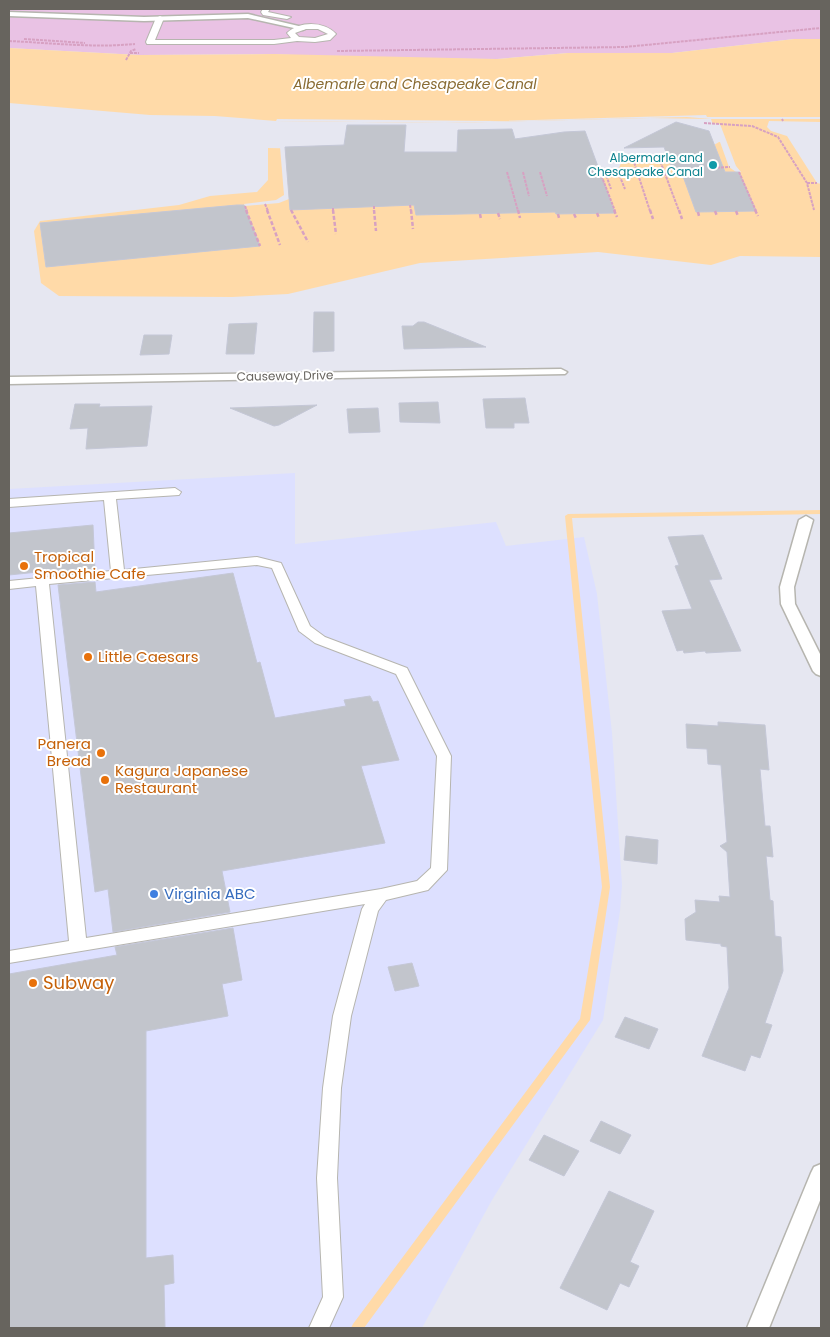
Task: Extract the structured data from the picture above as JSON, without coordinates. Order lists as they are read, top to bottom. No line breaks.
{"streets":{"street":["Causeway Drive"]},"water":["Albemarle and Chesapeake Canal"],"places":["Albermarle and Chesapeake Canal","Tropical Smoothie Cafe","Little Caesars","Panera Bread","Kagura Japanese Restaurant","Virginia ABC","Subway"]}
